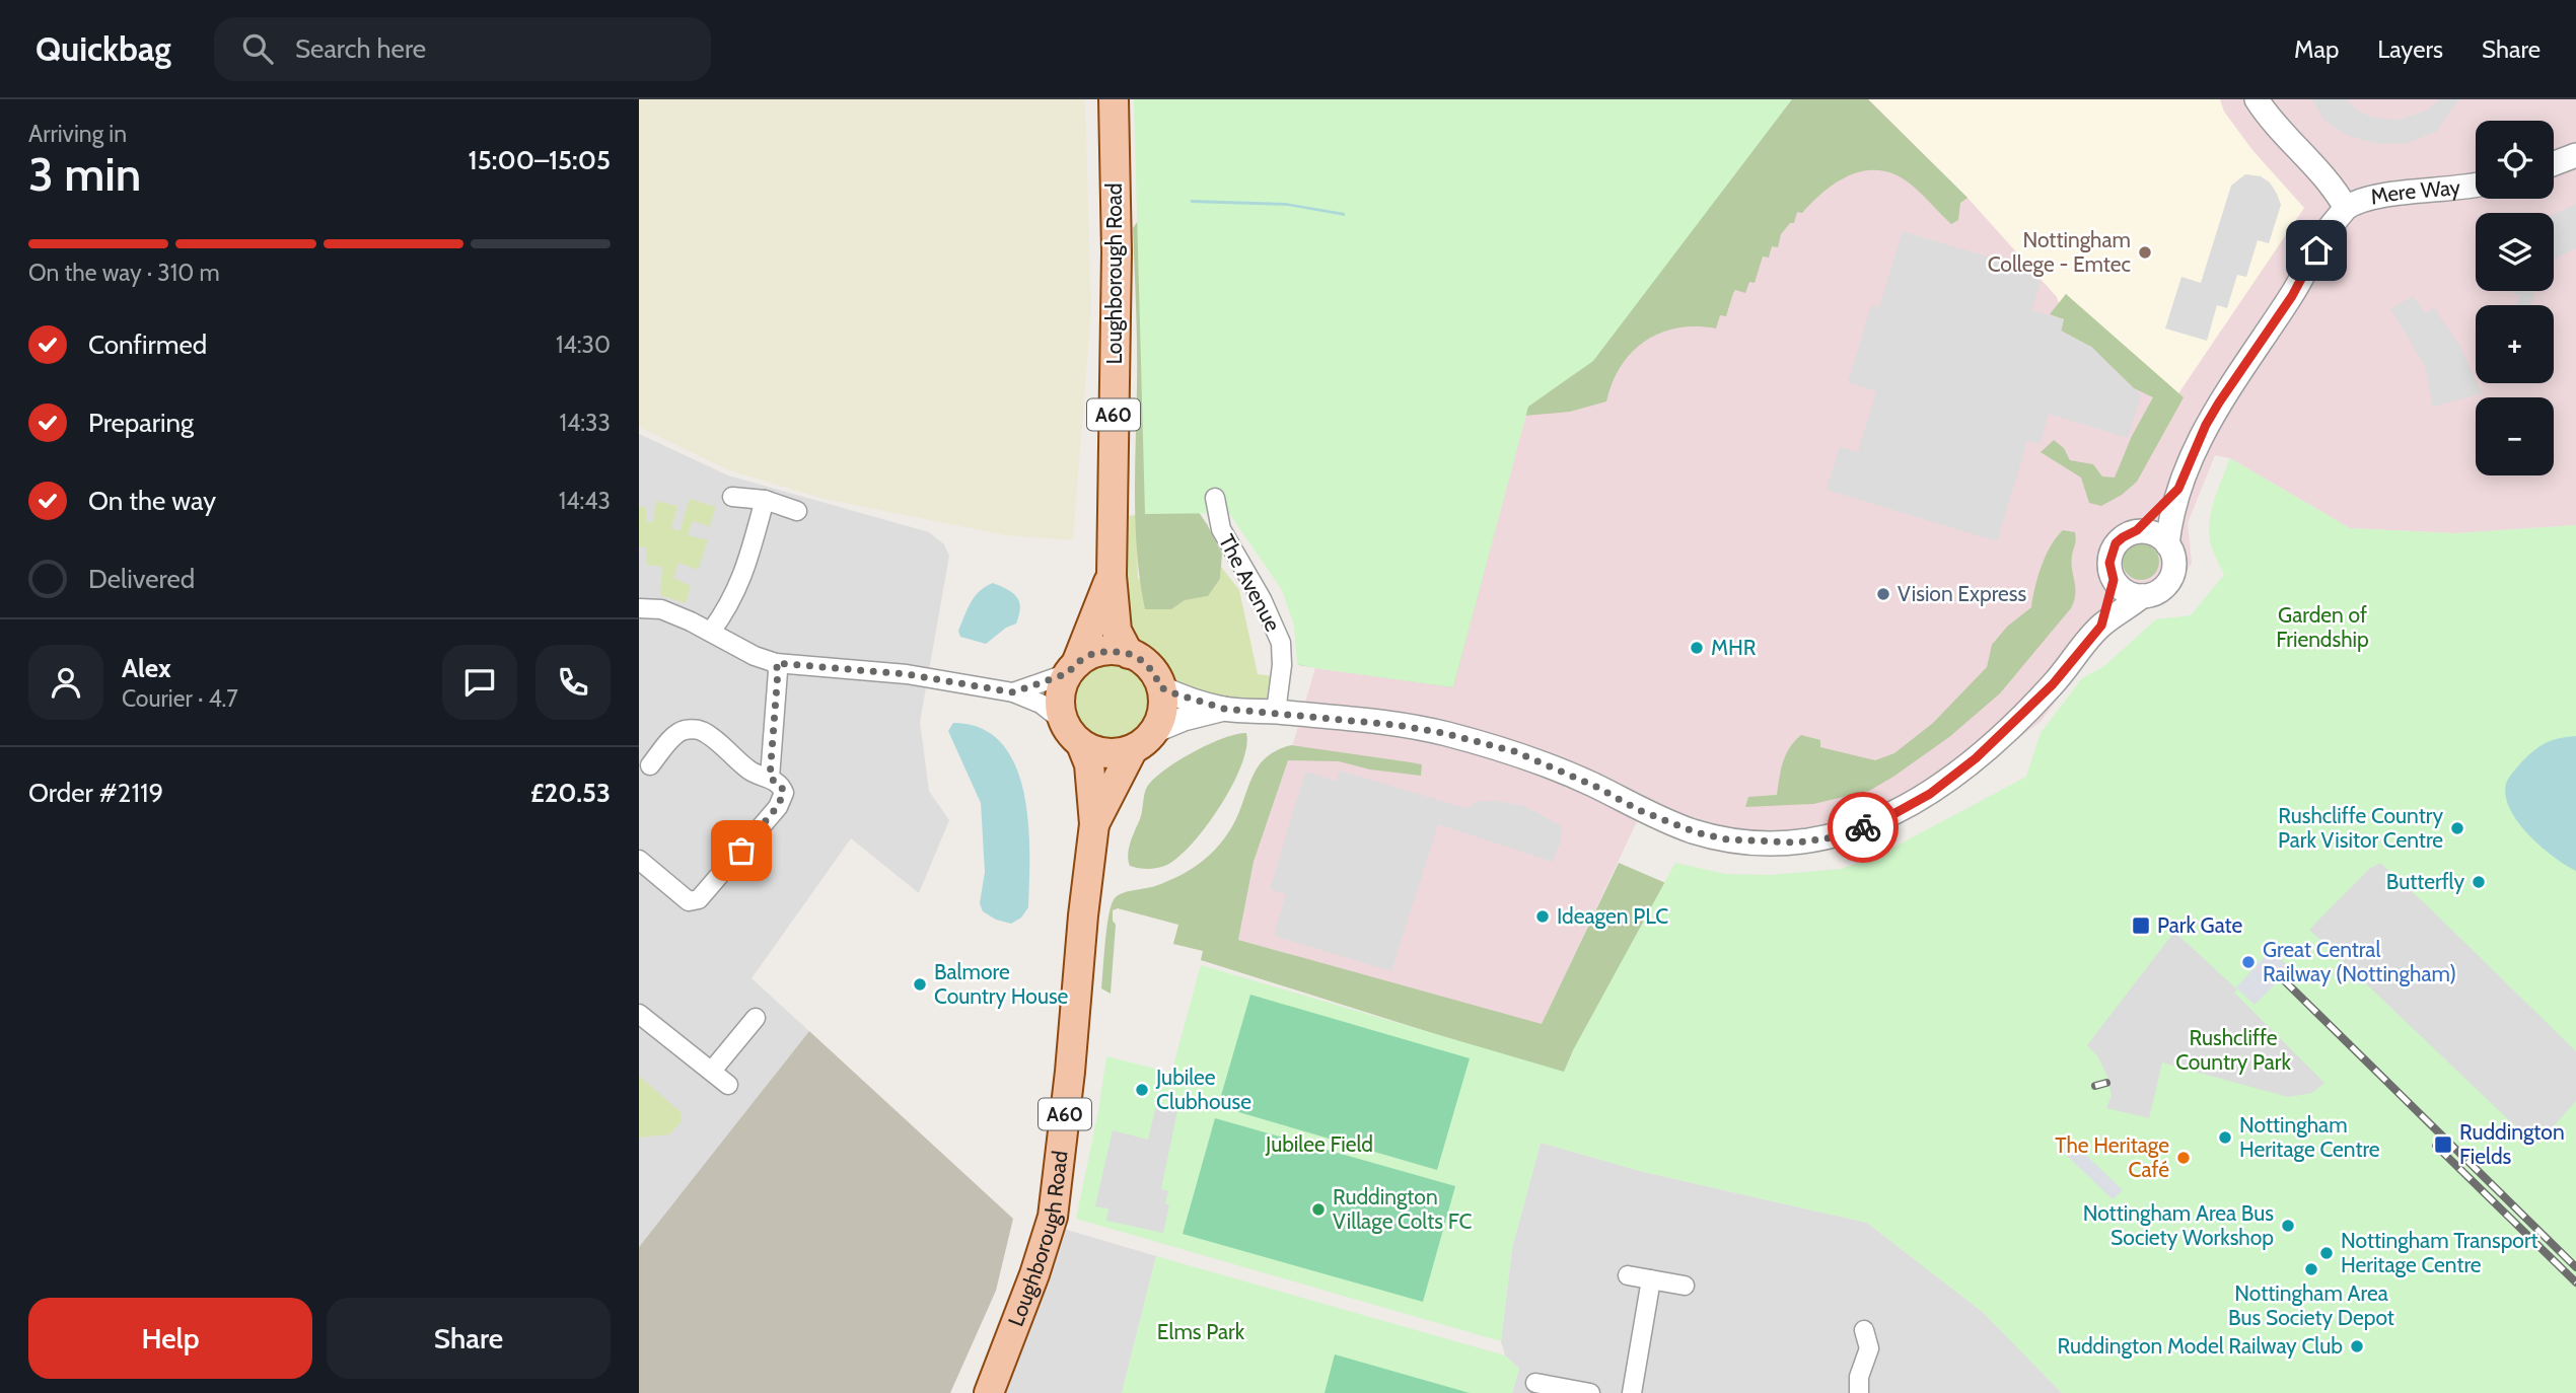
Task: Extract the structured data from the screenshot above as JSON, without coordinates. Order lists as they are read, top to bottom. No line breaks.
{"streets":{"main road":["Loughborough Road","A60"],"street":["Mere Way","The Avenue"]},"crossings":[["Loughborough Road","A60"]],"parks":["Garden of Friendship","Rushcliffe Country Park","Jubilee Field","Elms Park"],"places":{"other":["Nottingham College - Emtec","Vision Express","MHR","Rushcliffe Country Park Visitor Centre","Butterfly","Ideagen PLC","Great Central Railway (Nottingham)","Balmore Country House","Jubilee Clubhouse","Nottingham Heritage Centre","The Heritage Café","Ruddington Village Colts FC","Nottingham Area Bus Society Workshop","Nottingham Transport Heritage Centre","Nottingham Area Bus Society Depot","Ruddington Model Railway Club"],"transit":["Park Gate","Ruddington Fields"]},"page":{"header":"Quickbag","search":"Search here","nav":["Map","Layers","Share"],"heading":["3 min","Arriving in","15:00–15:05"],"panel":["Alex","Courier · 4.7","Order #2119","£20.53"],"map_buttons":["+","−"],"bar":"On the way · 310 m","list":[["Confirmed","14:30"],["Preparing","14:33"],["On the way","14:43"],"Delivered"],"buttons":["Help","Share"]}}
